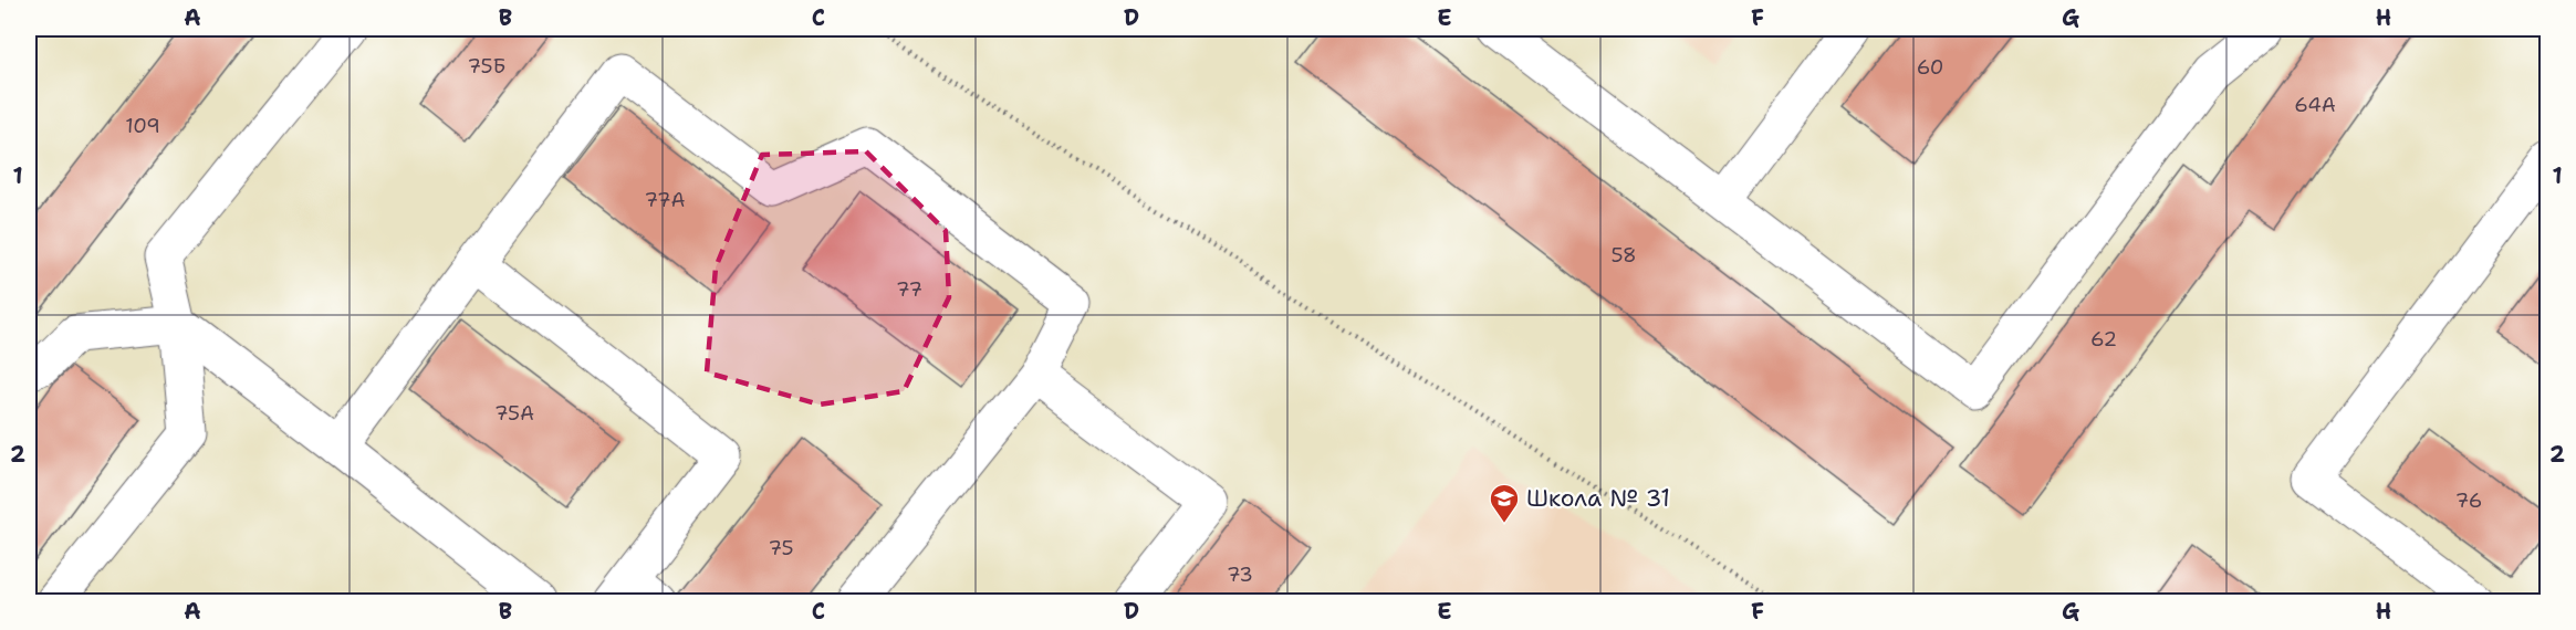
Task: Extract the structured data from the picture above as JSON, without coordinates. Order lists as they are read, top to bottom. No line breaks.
{"places":{"school or university":["Школа № 31"]},"house_numbers":["75Б","60","64А","109","77А","58","77","62","75А","76","75","73"],"grid":{"columns":["A","B","C","D","E","F","G","H"],"rows":["1","2"]}}
